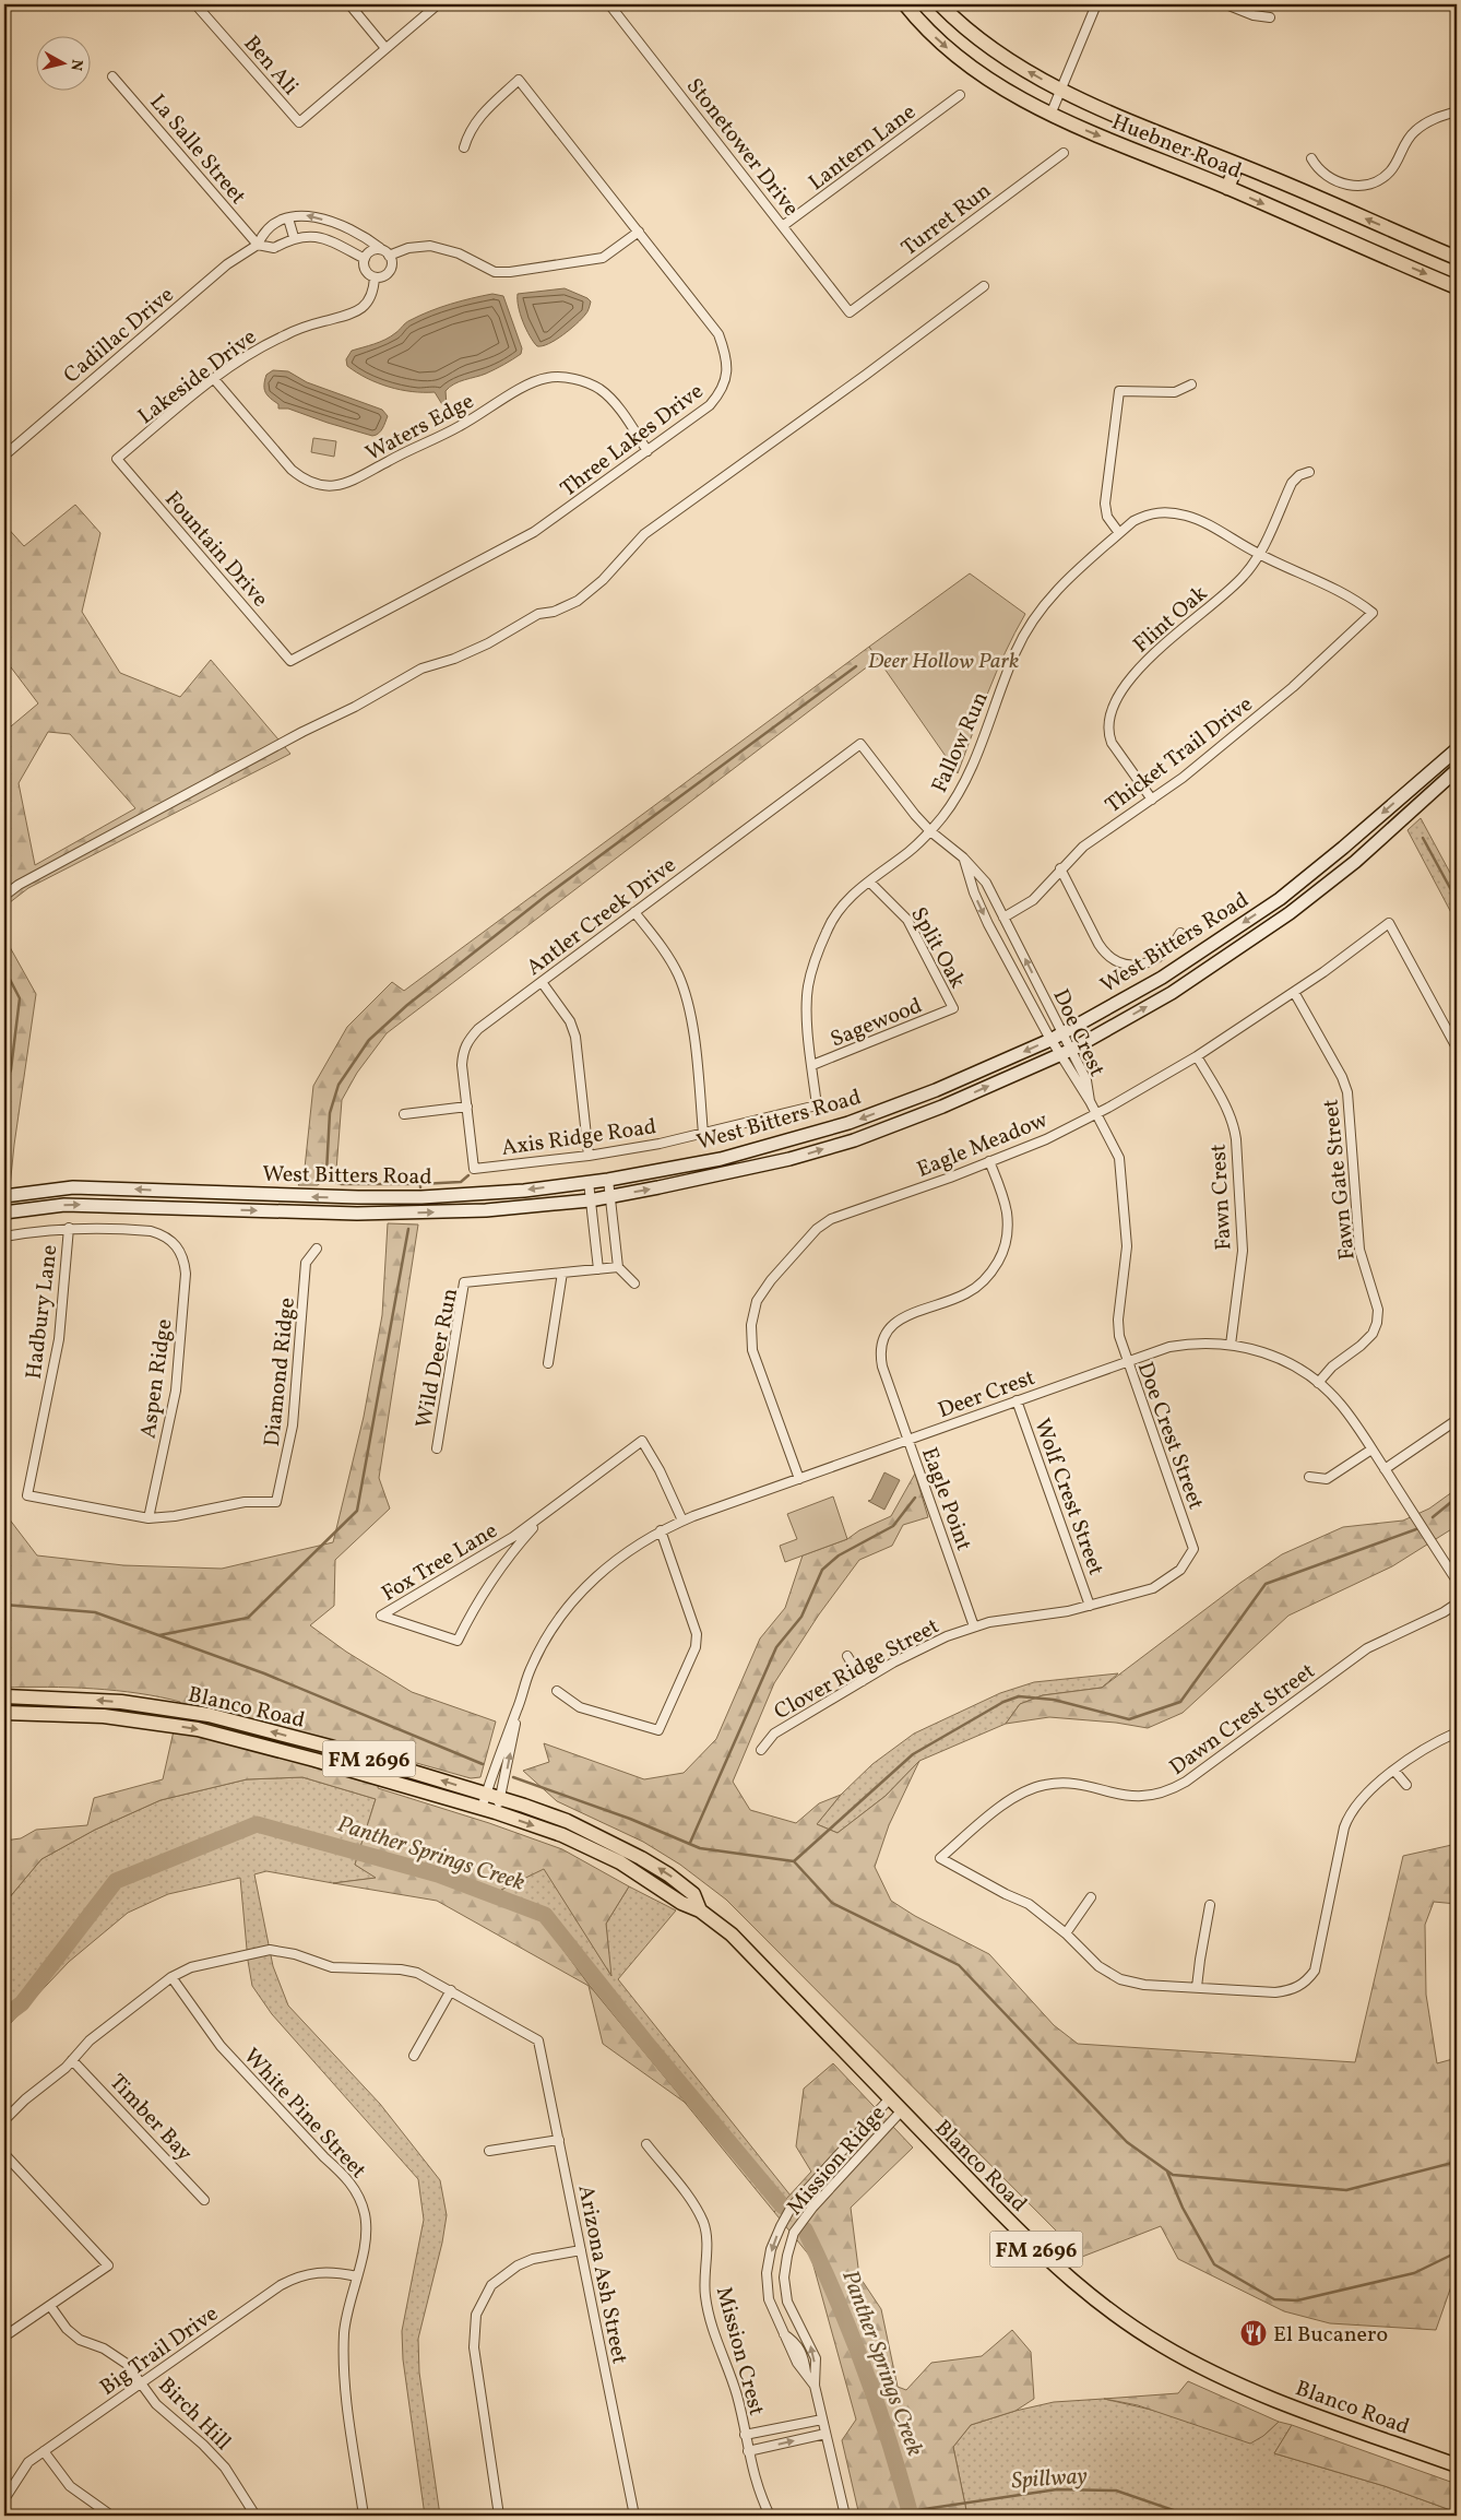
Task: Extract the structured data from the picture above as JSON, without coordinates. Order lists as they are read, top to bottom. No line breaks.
{"streets":{"main road":["Huebner Road","West Bitters Road","Blanco Road","FM 2696"],"street":["Ben Ali","Stonetower Drive","Lantern Lane","La Salle Street","Turret Run","Cadillac Drive","Lakeside Drive","Waters Edge","Three Lakes Drive","Fountain Drive","Flint Oak","Fallow Run","Thicket Trail Drive","Antler Creek Drive","Split Oak","Sagewood","Doe Crest","Axis Ridge Road","Eagle Meadow","Fawn Gate Street","Fawn Crest","Hadbury Lane","Wild Deer Run","Diamond Ridge","Aspen Ridge","Deer Crest","Doe Crest Street","Wolf Crest Street","Eagle Point","Fox Tree Lane","Clover Ridge Street","Dawn Crest Street","White Pine Street","Timber Bay","Mission Ridge","Arizona Ash Street","Big Trail Drive","Mission Crest","Birch Hill"]},"crossings":[["Stonetower Drive","Lantern Lane"],["Stonetower Drive","Turret Run"],["La Salle Street","Cadillac Drive"],["Lakeside Drive","Waters Edge"],["Lakeside Drive","Fountain Drive"],["Waters Edge","Three Lakes Drive"],["Three Lakes Drive","Fountain Drive"],["Flint Oak","Fallow Run"],["Flint Oak","Thicket Trail Drive"],["Fallow Run","Thicket Trail Drive"],["Fallow Run","Split Oak"],["Fallow Run","Sagewood"],["Fallow Run","Doe Crest"],["Fallow Run","Axis Ridge Road"],["Thicket Trail Drive","Doe Crest"],["Antler Creek Drive","Doe Crest"],["Antler Creek Drive","Axis Ridge Road"],["West Bitters Road","Doe Crest"],["Split Oak","Sagewood"],["Doe Crest","Doe Crest Street"],["Eagle Meadow","Fawn Gate Street"],["Eagle Meadow","Fawn Crest"],["Eagle Meadow","Deer Crest"],["Eagle Meadow","Doe Crest Street"],["Eagle Meadow","Eagle Point"],["Fawn Gate Street","Deer Crest"],["Fawn Crest","Deer Crest"],["Hadbury Lane","Diamond Ridge"],["Hadbury Lane","Aspen Ridge"],["Diamond Ridge","Aspen Ridge"],["Deer Crest","Doe Crest Street"],["Deer Crest","Wolf Crest Street"],["Deer Crest","Eagle Point"],["Deer Crest","Fox Tree Lane"],["Deer Crest","Blanco Road"],["Doe Crest Street","Wolf Crest Street"],["Doe Crest Street","Eagle Point"],["Doe Crest Street","Clover Ridge Street"],["Eagle Point","Clover Ridge Street"],["Blanco Road","Mission Ridge"],["White Pine Street","Big Trail Drive"],["Big Trail Drive","Birch Hill"]],"water":["Panther Springs Creek","Spillway"],"parks":["Deer Hollow Park"],"places":{"restaurant":["El Bucanero"]},"north":"right"}
